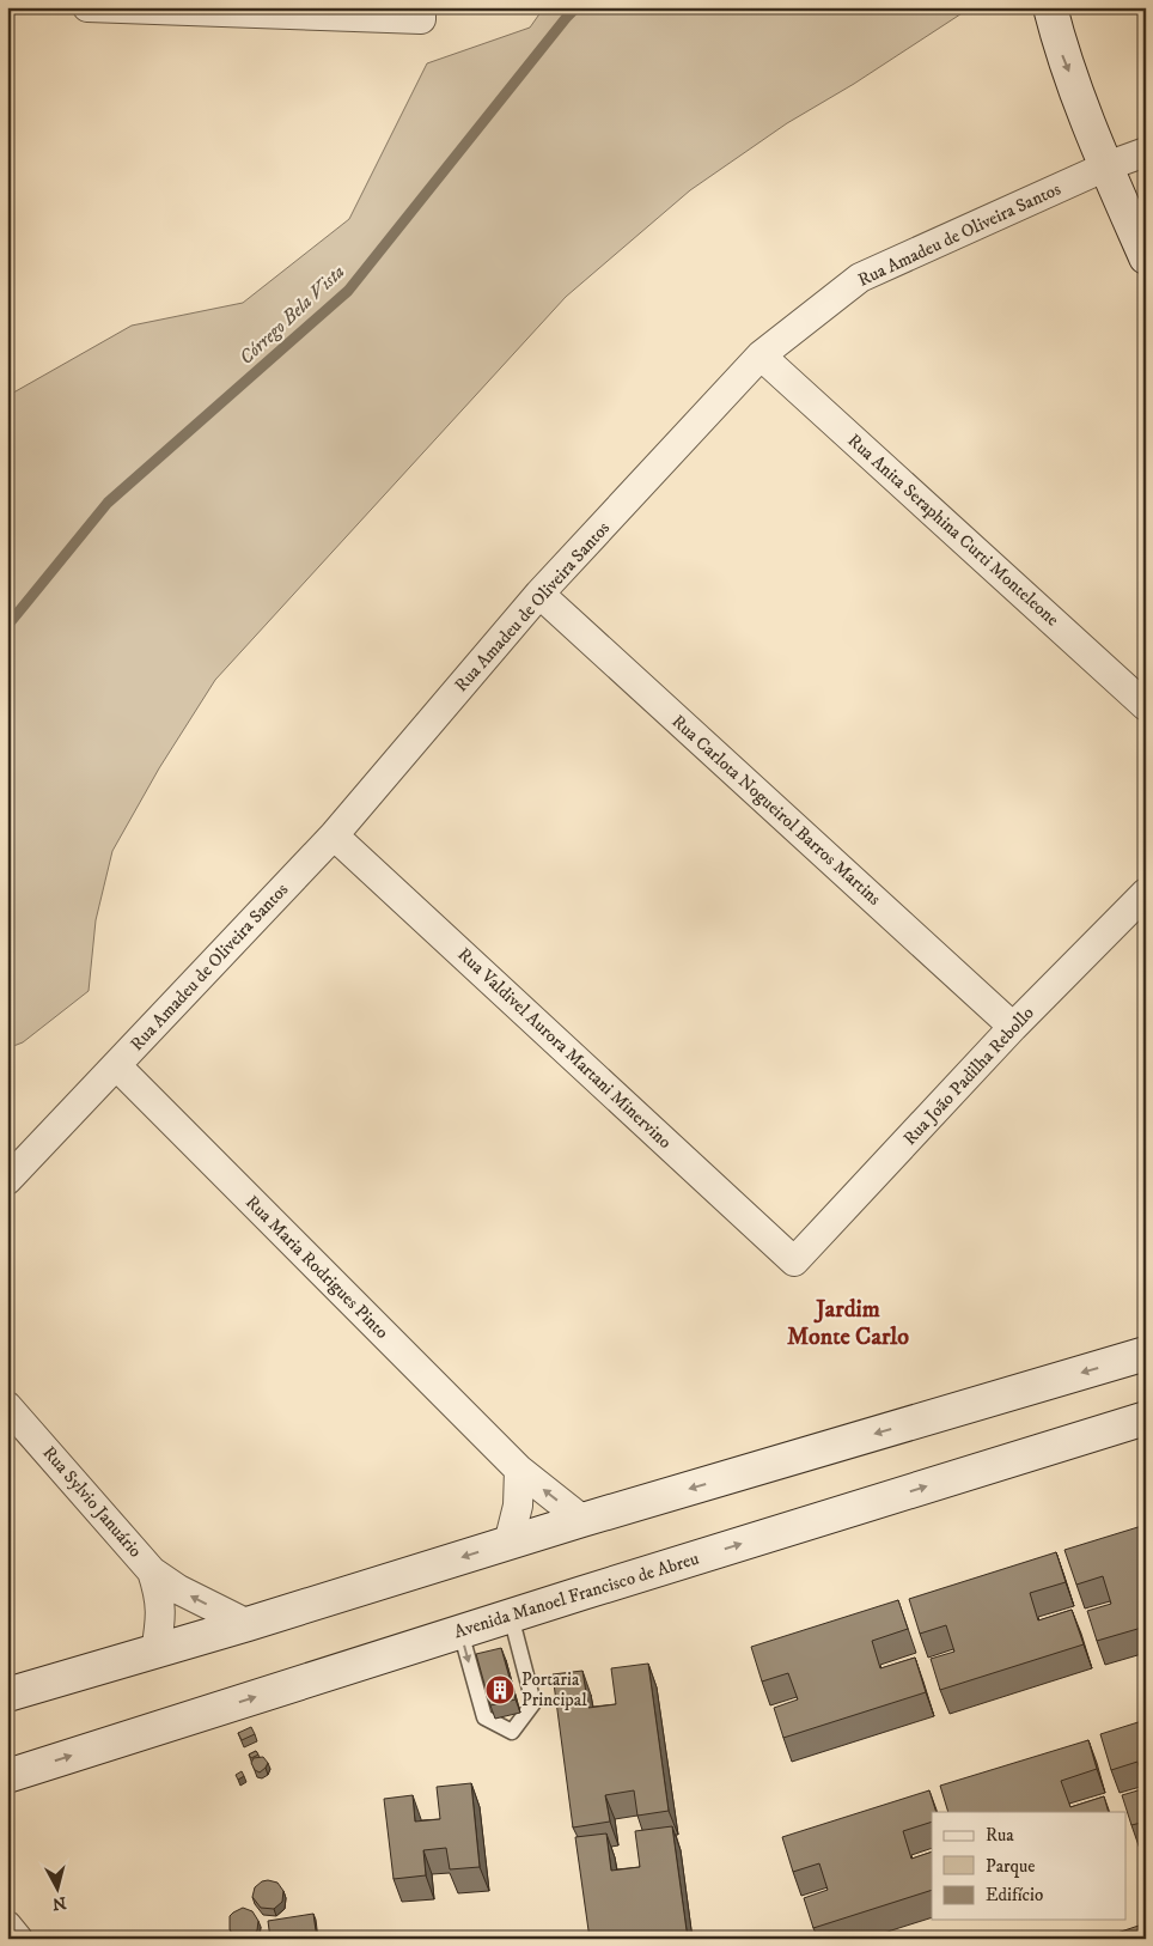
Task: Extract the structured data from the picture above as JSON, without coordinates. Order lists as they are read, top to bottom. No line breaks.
{"streets":{"main road":["Avenida Manoel Francisco de Abreu"],"street":["Rua Amadeu de Oliveira Santos","Rua Anita Seraphina Curti Monteleone","Rua Carlota Nogueirol Barros Martins","Rua Valdivel Aurora Martani Minervino","Rua João Padilha Rebollo","Rua Maria Rodrigues Pinto","Rua Sylvio Januário"]},"crossings":[["Rua Amadeu de Oliveira Santos","Rua Anita Seraphina Curti Monteleone"],["Rua Amadeu de Oliveira Santos","Rua Carlota Nogueirol Barros Martins"],["Rua Amadeu de Oliveira Santos","Rua Valdivel Aurora Martani Minervino"],["Rua Amadeu de Oliveira Santos","Rua Maria Rodrigues Pinto"],["Rua Carlota Nogueirol Barros Martins","Rua João Padilha Rebollo"],["Rua Valdivel Aurora Martani Minervino","Rua João Padilha Rebollo"]],"districts":["Jardim Monte Carlo"],"water":["Córrego Bela Vista"],"places":{"building":["Portaria Principal"]},"legend":["Rua","Parque","Edifício"],"north":"bottom"}
